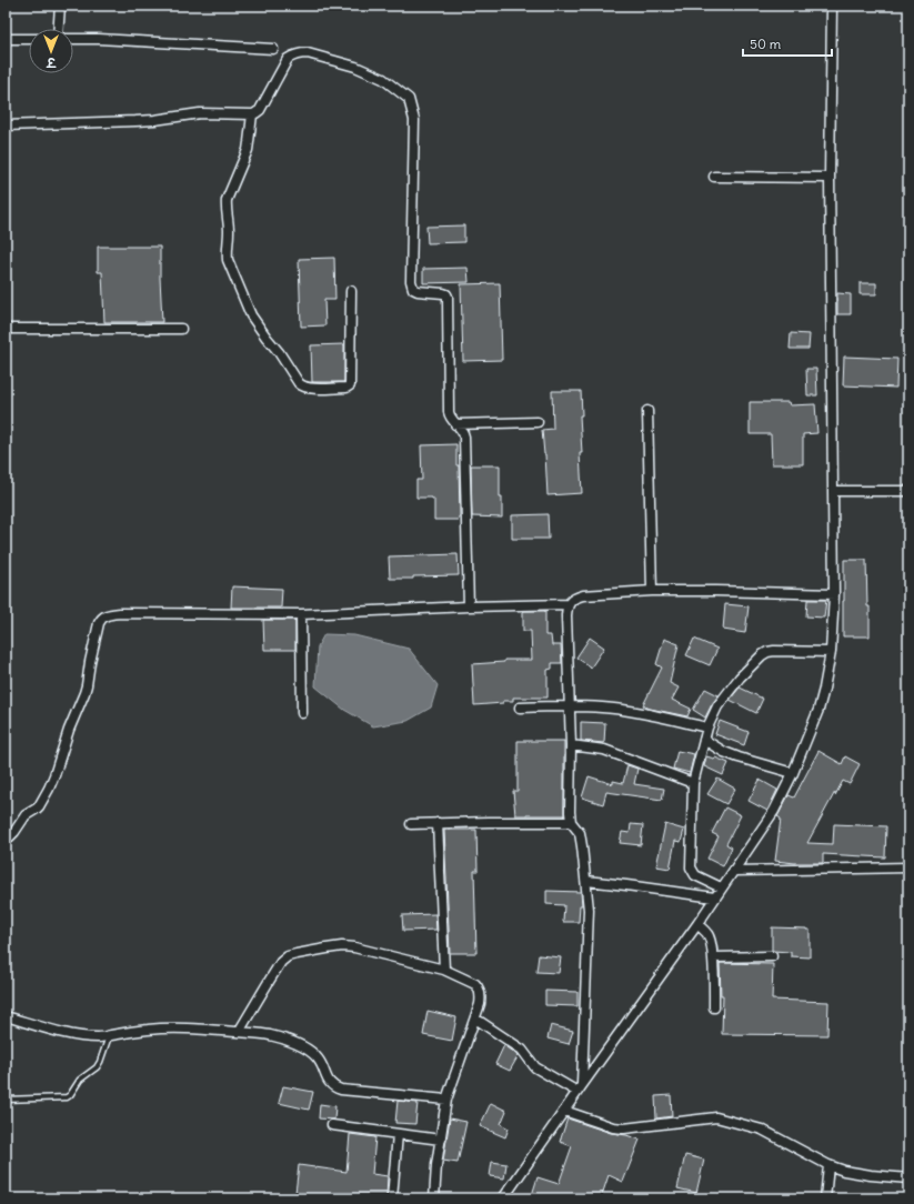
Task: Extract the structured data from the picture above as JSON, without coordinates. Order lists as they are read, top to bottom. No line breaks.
{"scale_bar":"50 m","north":"bottom"}
